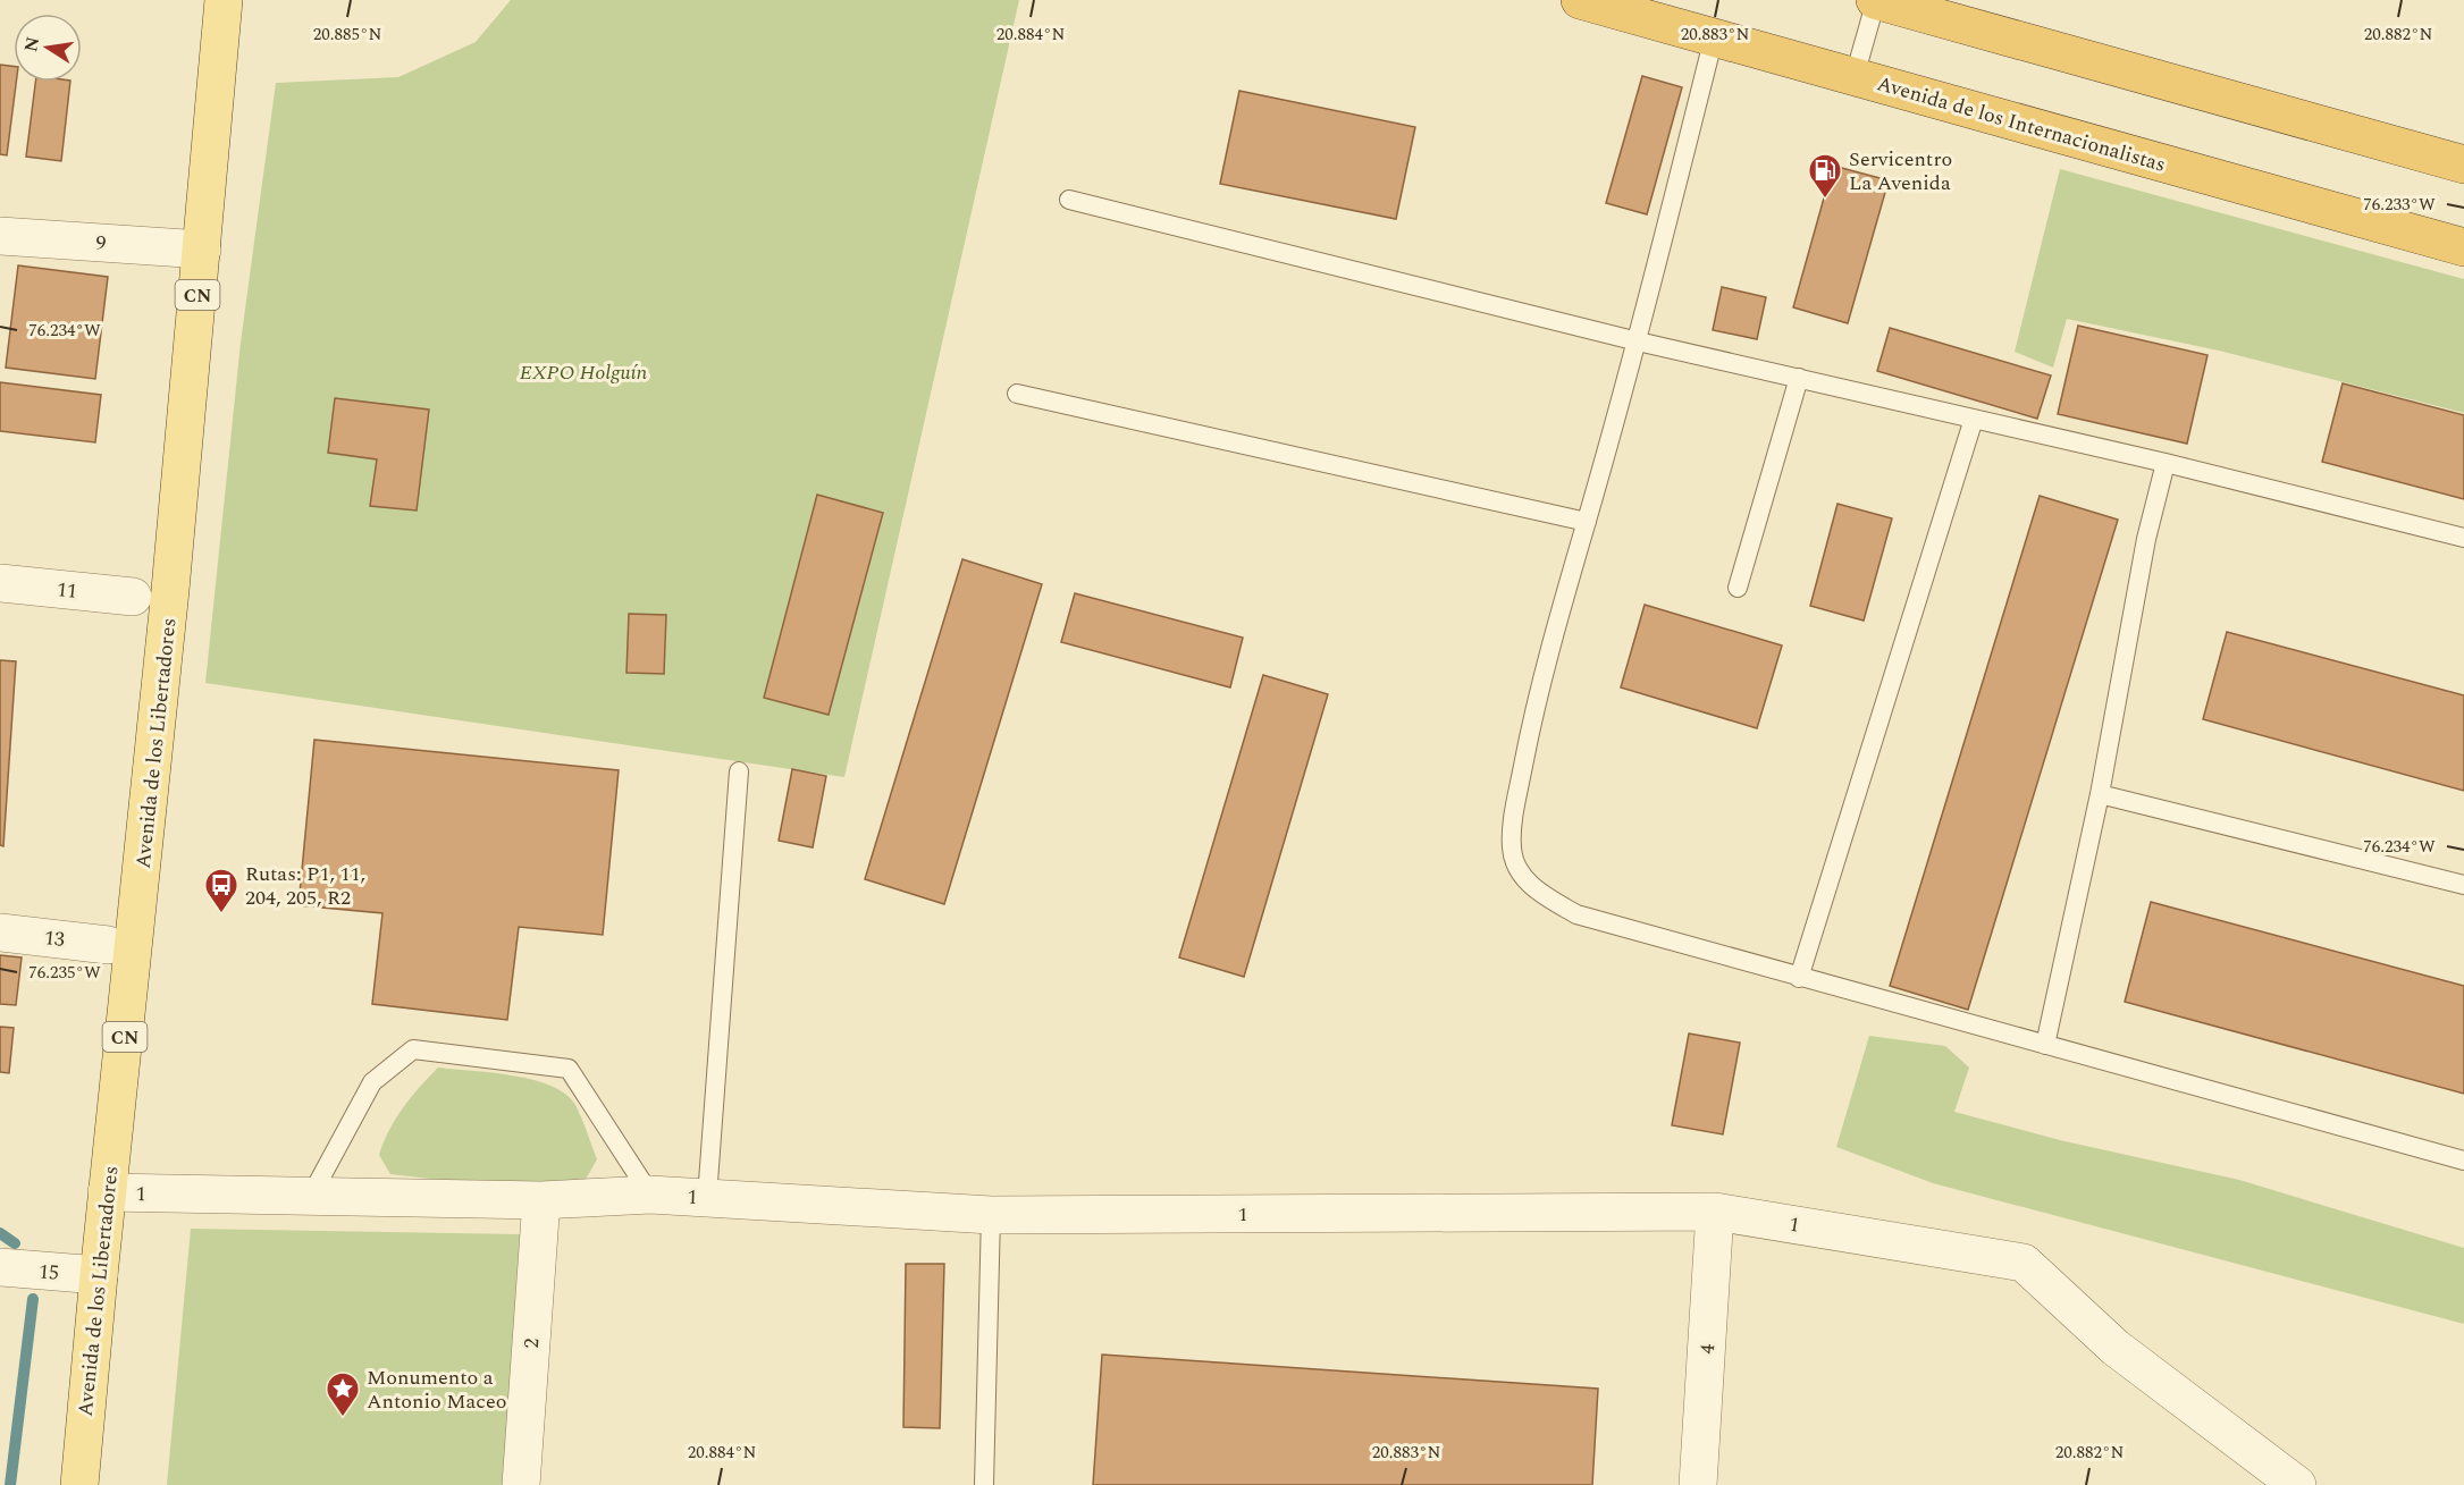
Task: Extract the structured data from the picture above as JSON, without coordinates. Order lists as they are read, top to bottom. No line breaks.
{"streets":{"highway":["Avenida de los Internacionalistas"],"main road":["CN","Avenida de los Libertadores"],"street":["9","11","13","1","15","2","4"]},"crossings":[["9","Avenida de los Libertadores"],["Avenida de los Libertadores","1"],["Avenida de los Libertadores","15"],["1","2"],["1","4"]],"parks":["EXPO Holguín"],"places":{"fuel station":["Servicentro La Avenida"],"bus stop":["Rutas: P1, 11, 204, 205, R2"],"place":["Monumento a Antonio Maceo"]},"north":"left","coordinates":["20.885°N","20.884°N","20.883°N","20.882°N","76.233°W","76.234°W","76.235°W"]}
